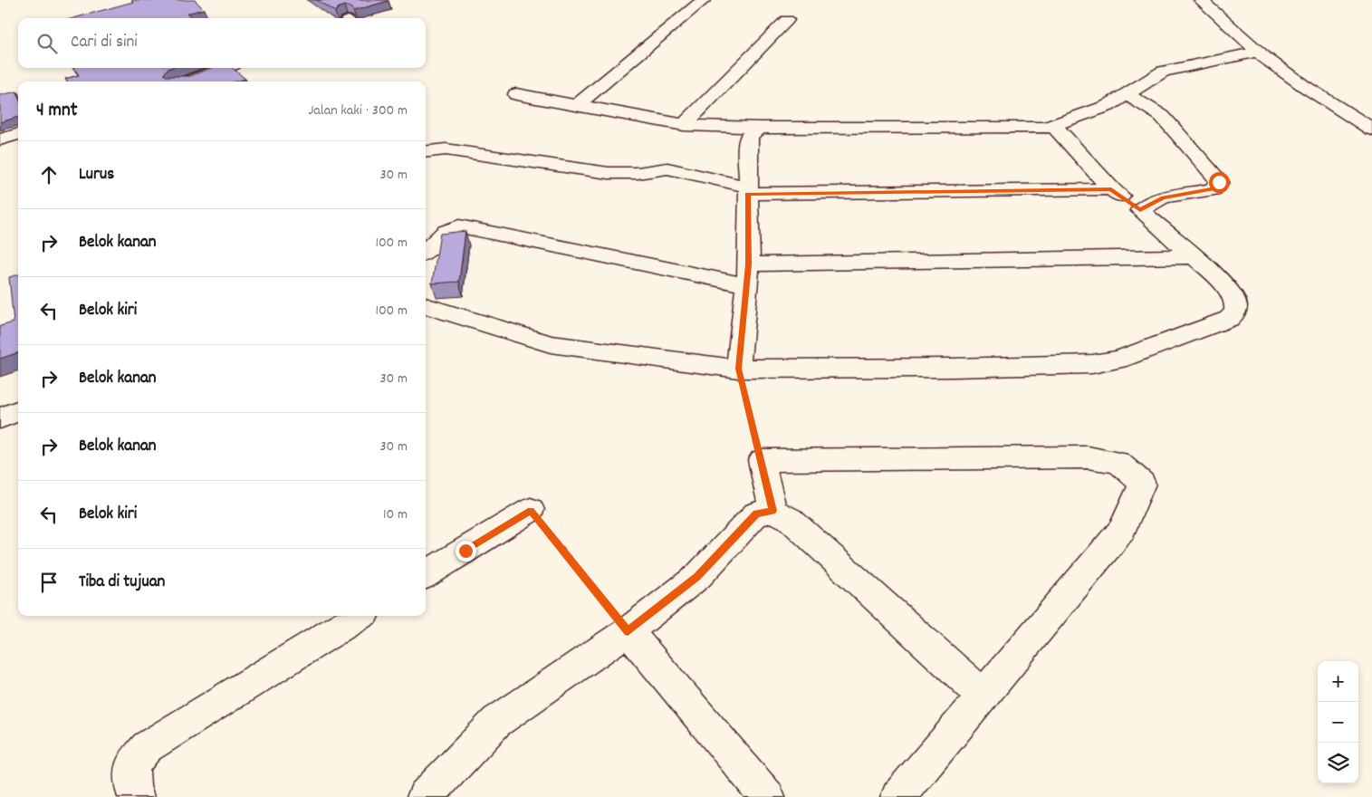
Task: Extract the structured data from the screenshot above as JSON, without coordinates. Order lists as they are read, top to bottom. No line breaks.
{"page":{"search":"Cari di sini","heading":["4 mnt","Jalan kaki · 300 m"],"list":[["Lurus","30 m"],["Belok kanan","100 m"],["Belok kiri","100 m"],["Belok kanan","30 m"],["Belok kanan","30 m"],["Belok kiri","10 m"],"Tiba di tujuan"],"map_buttons":["+","−"]}}
